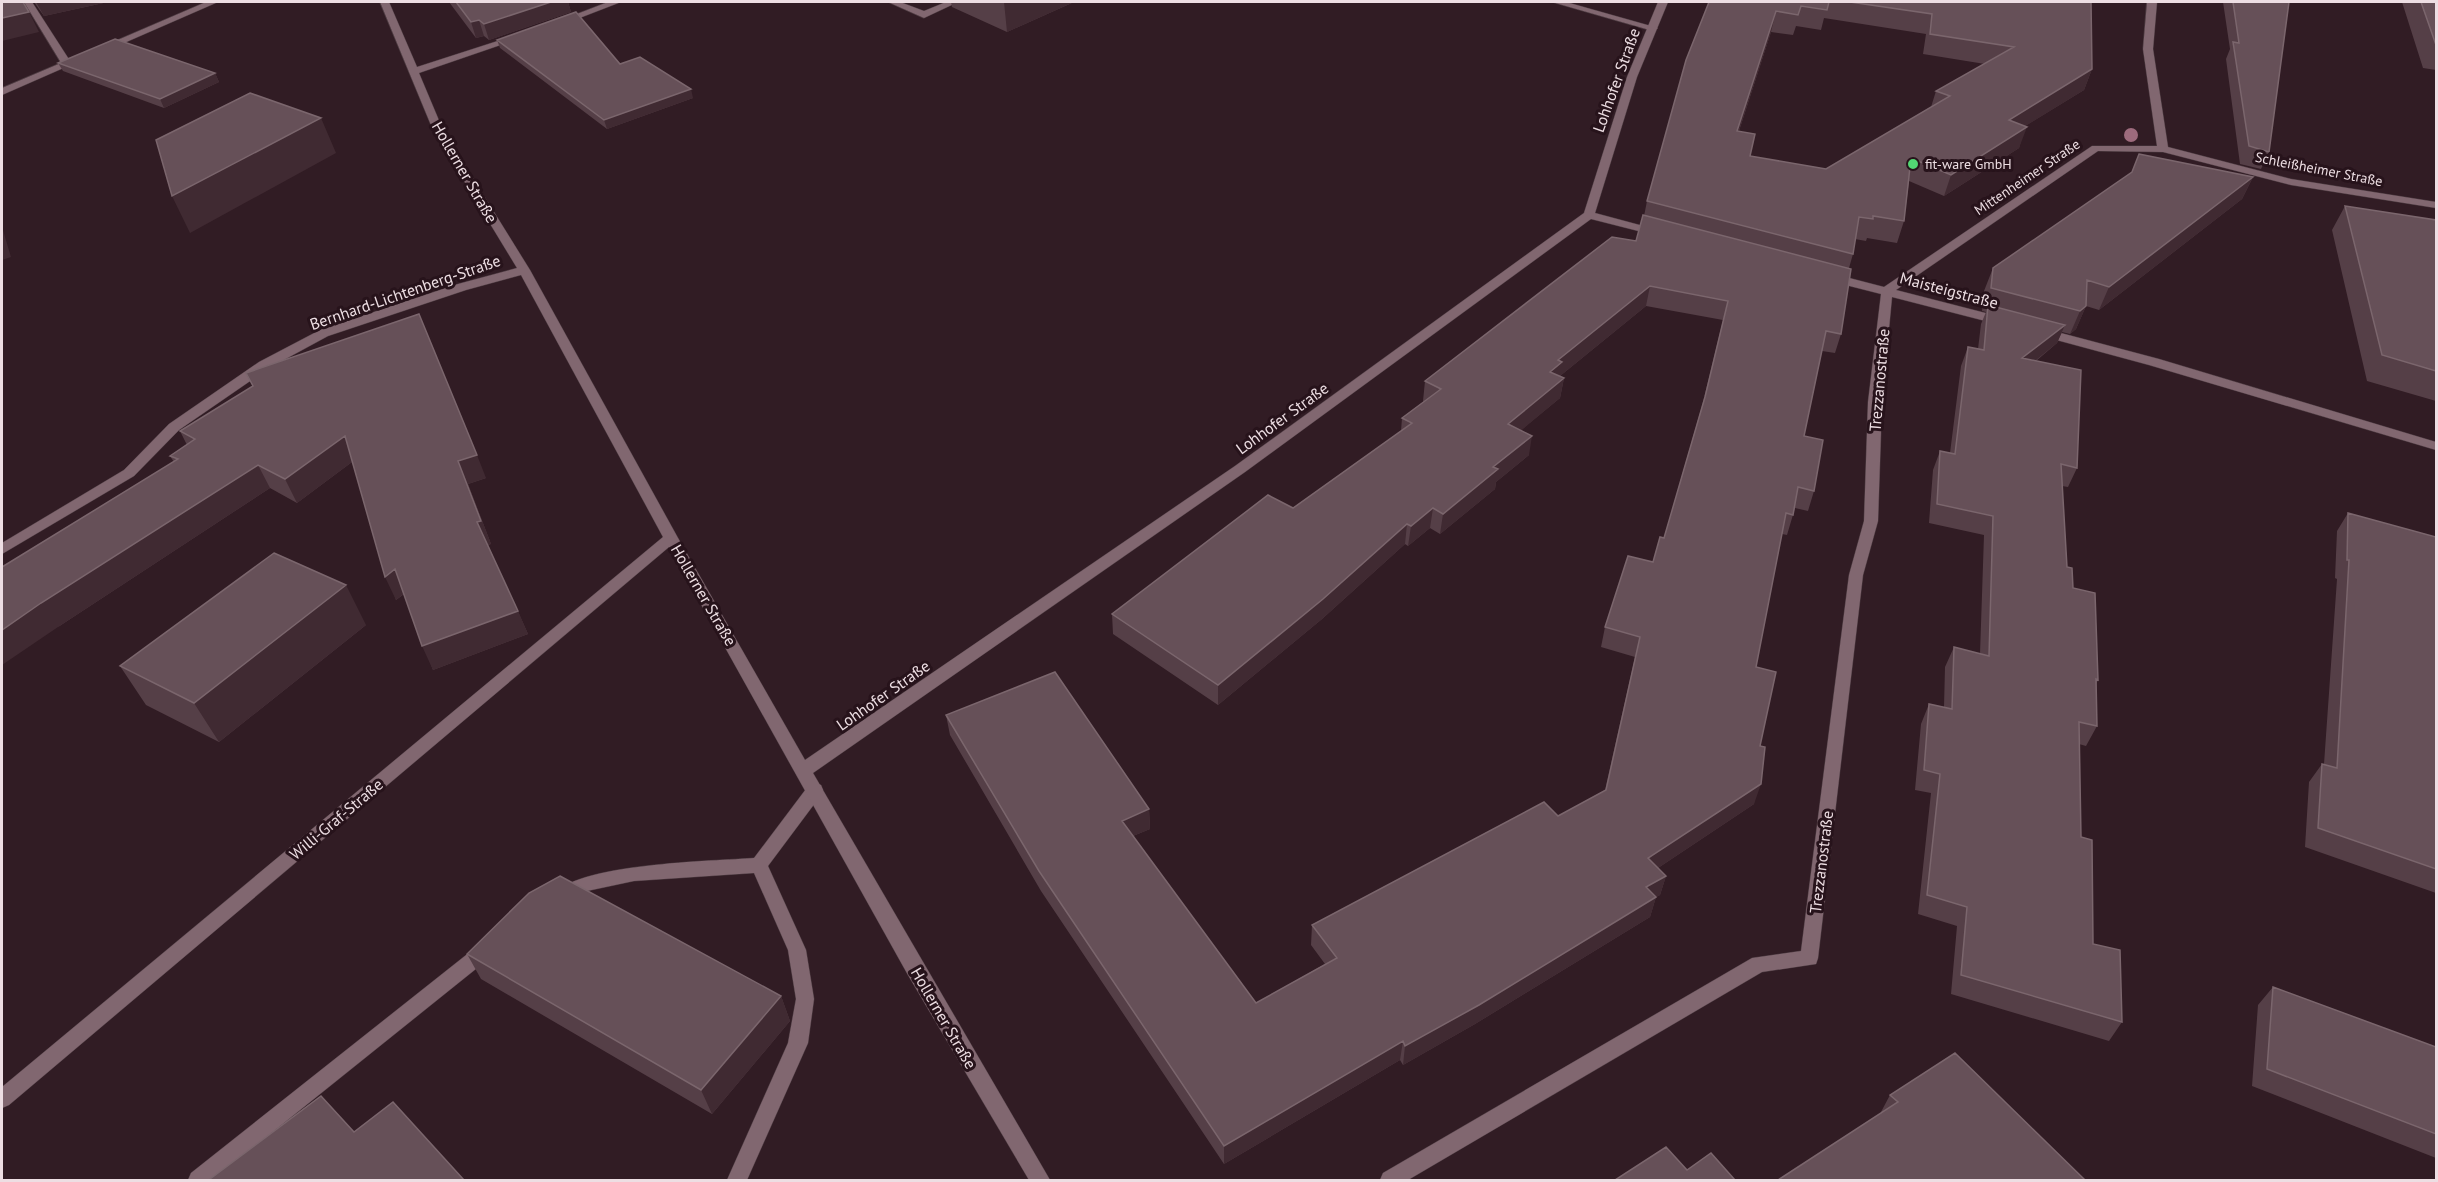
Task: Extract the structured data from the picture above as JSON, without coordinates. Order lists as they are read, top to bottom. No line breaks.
{"streets":{"street":["Lohhofer Straße","Schleißheimer Straße","Hollerner Straße","Mittenheimer Straße","Maisteigstraße","Bernhard-Lichtenberg-Straße","Trezzanostraße","Willi-Graf-Straße"]},"crossings":[["Lohhofer Straße","Hollerner Straße"],["Schleißheimer Straße","Mittenheimer Straße"],["Hollerner Straße","Bernhard-Lichtenberg-Straße"],["Hollerner Straße","Willi-Graf-Straße"],["Mittenheimer Straße","Maisteigstraße"],["Mittenheimer Straße","Trezzanostraße"],["Maisteigstraße","Trezzanostraße"]],"places":["fit-ware GmbH"]}
